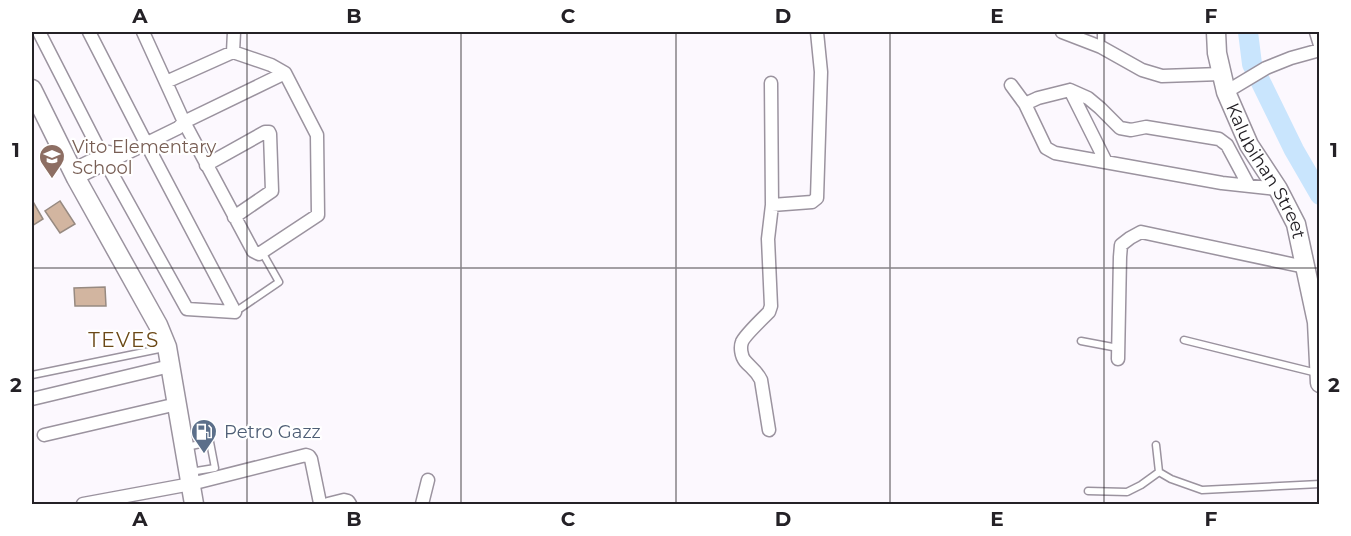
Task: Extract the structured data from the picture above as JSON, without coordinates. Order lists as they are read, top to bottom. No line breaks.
{"streets":{"street":["Kalubihan Street"]},"districts":["TEVES"],"places":{"school or university":["Vito Elementary School"],"fuel station":["Petro Gazz"]},"grid":{"columns":["A","B","C","D","E","F"],"rows":["1","2"]}}
